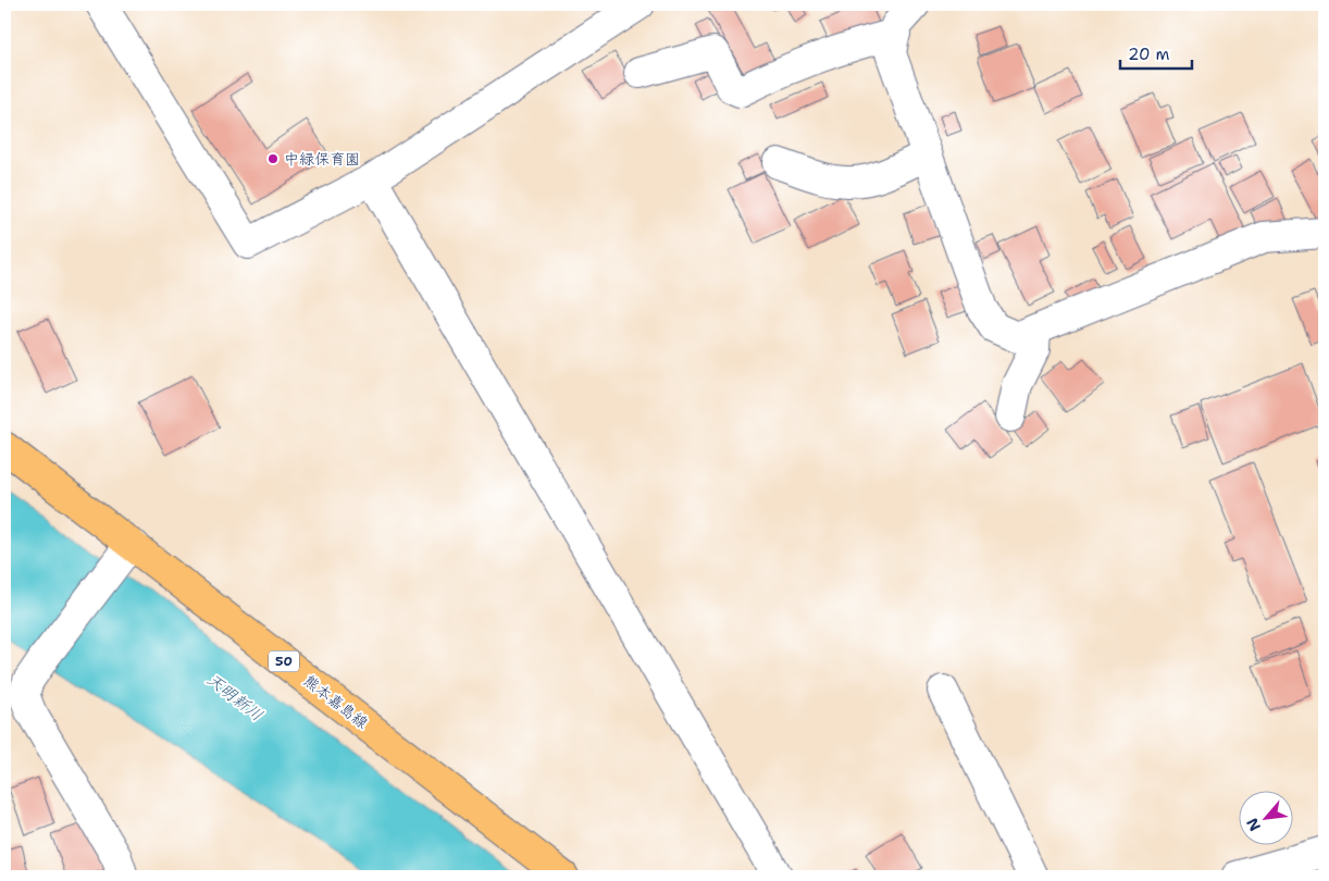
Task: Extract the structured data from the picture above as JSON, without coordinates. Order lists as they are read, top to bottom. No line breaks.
{"streets":{"main road":["50","熊本嘉島線"]},"water":["天明新川"],"places":["中緑保育園"],"scale_bar":"20 m","north":"bottom left"}
